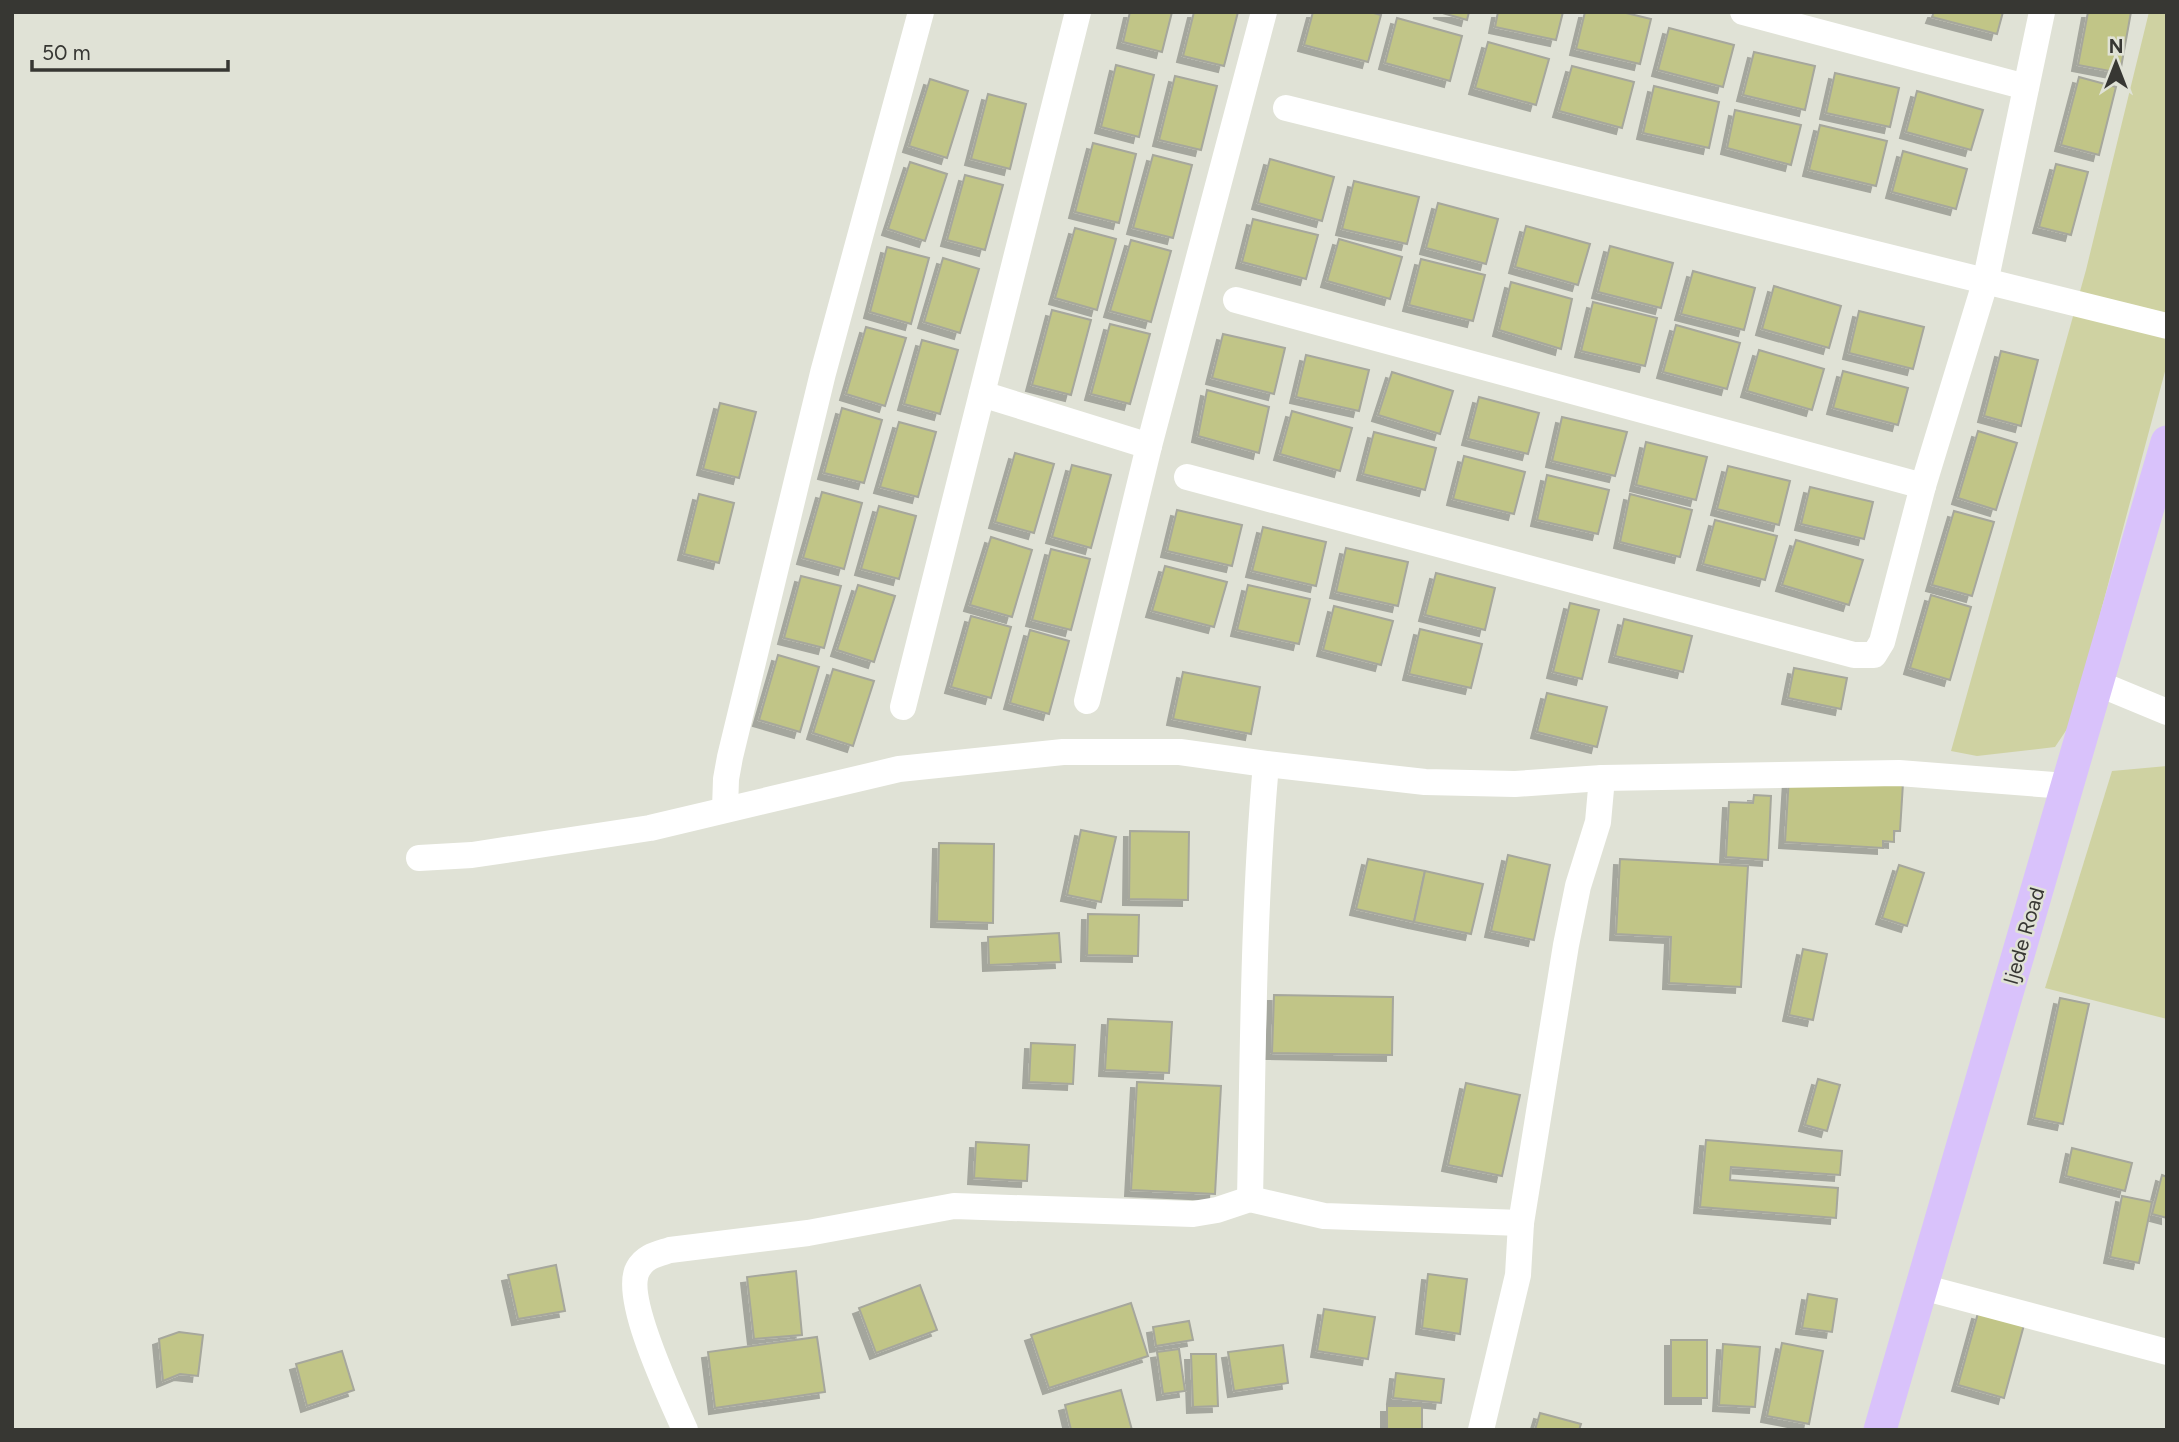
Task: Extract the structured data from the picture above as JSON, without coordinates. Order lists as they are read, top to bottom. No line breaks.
{"streets":{"main road":["Ijede Road"]},"scale_bar":"50 m","north":"top"}
